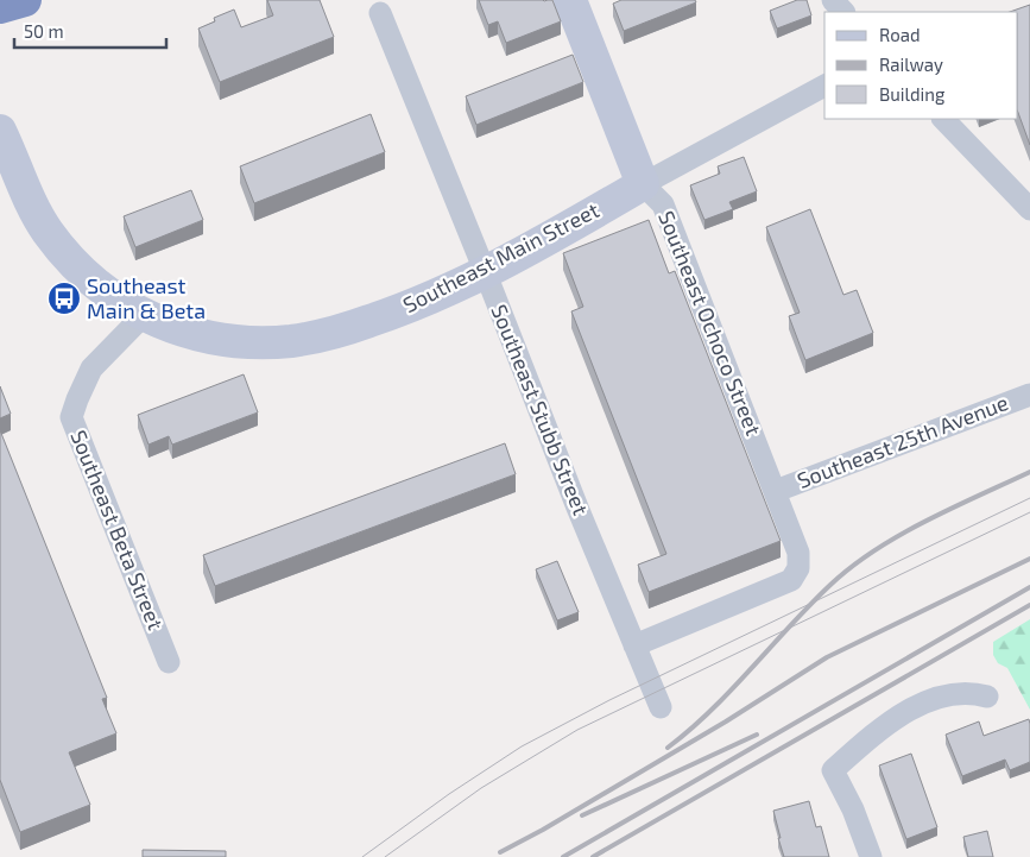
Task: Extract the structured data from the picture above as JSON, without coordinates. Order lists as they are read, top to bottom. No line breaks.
{"streets":{"street":["Southeast Main Street","Southeast Ochoco Street","Southeast Stubb Street","Southeast 25th Avenue","Southeast Beta Street"]},"crossings":[["Southeast Main Street","Southeast Ochoco Street"],["Southeast Main Street","Southeast Stubb Street"],["Southeast Main Street","Southeast Beta Street"],["Southeast Ochoco Street","Southeast Stubb Street"],["Southeast Ochoco Street","Southeast 25th Avenue"]],"places":{"bus stop":["Southeast Main & Beta"]},"legend":["Road","Railway","Building"],"scale_bar":"50 m"}
